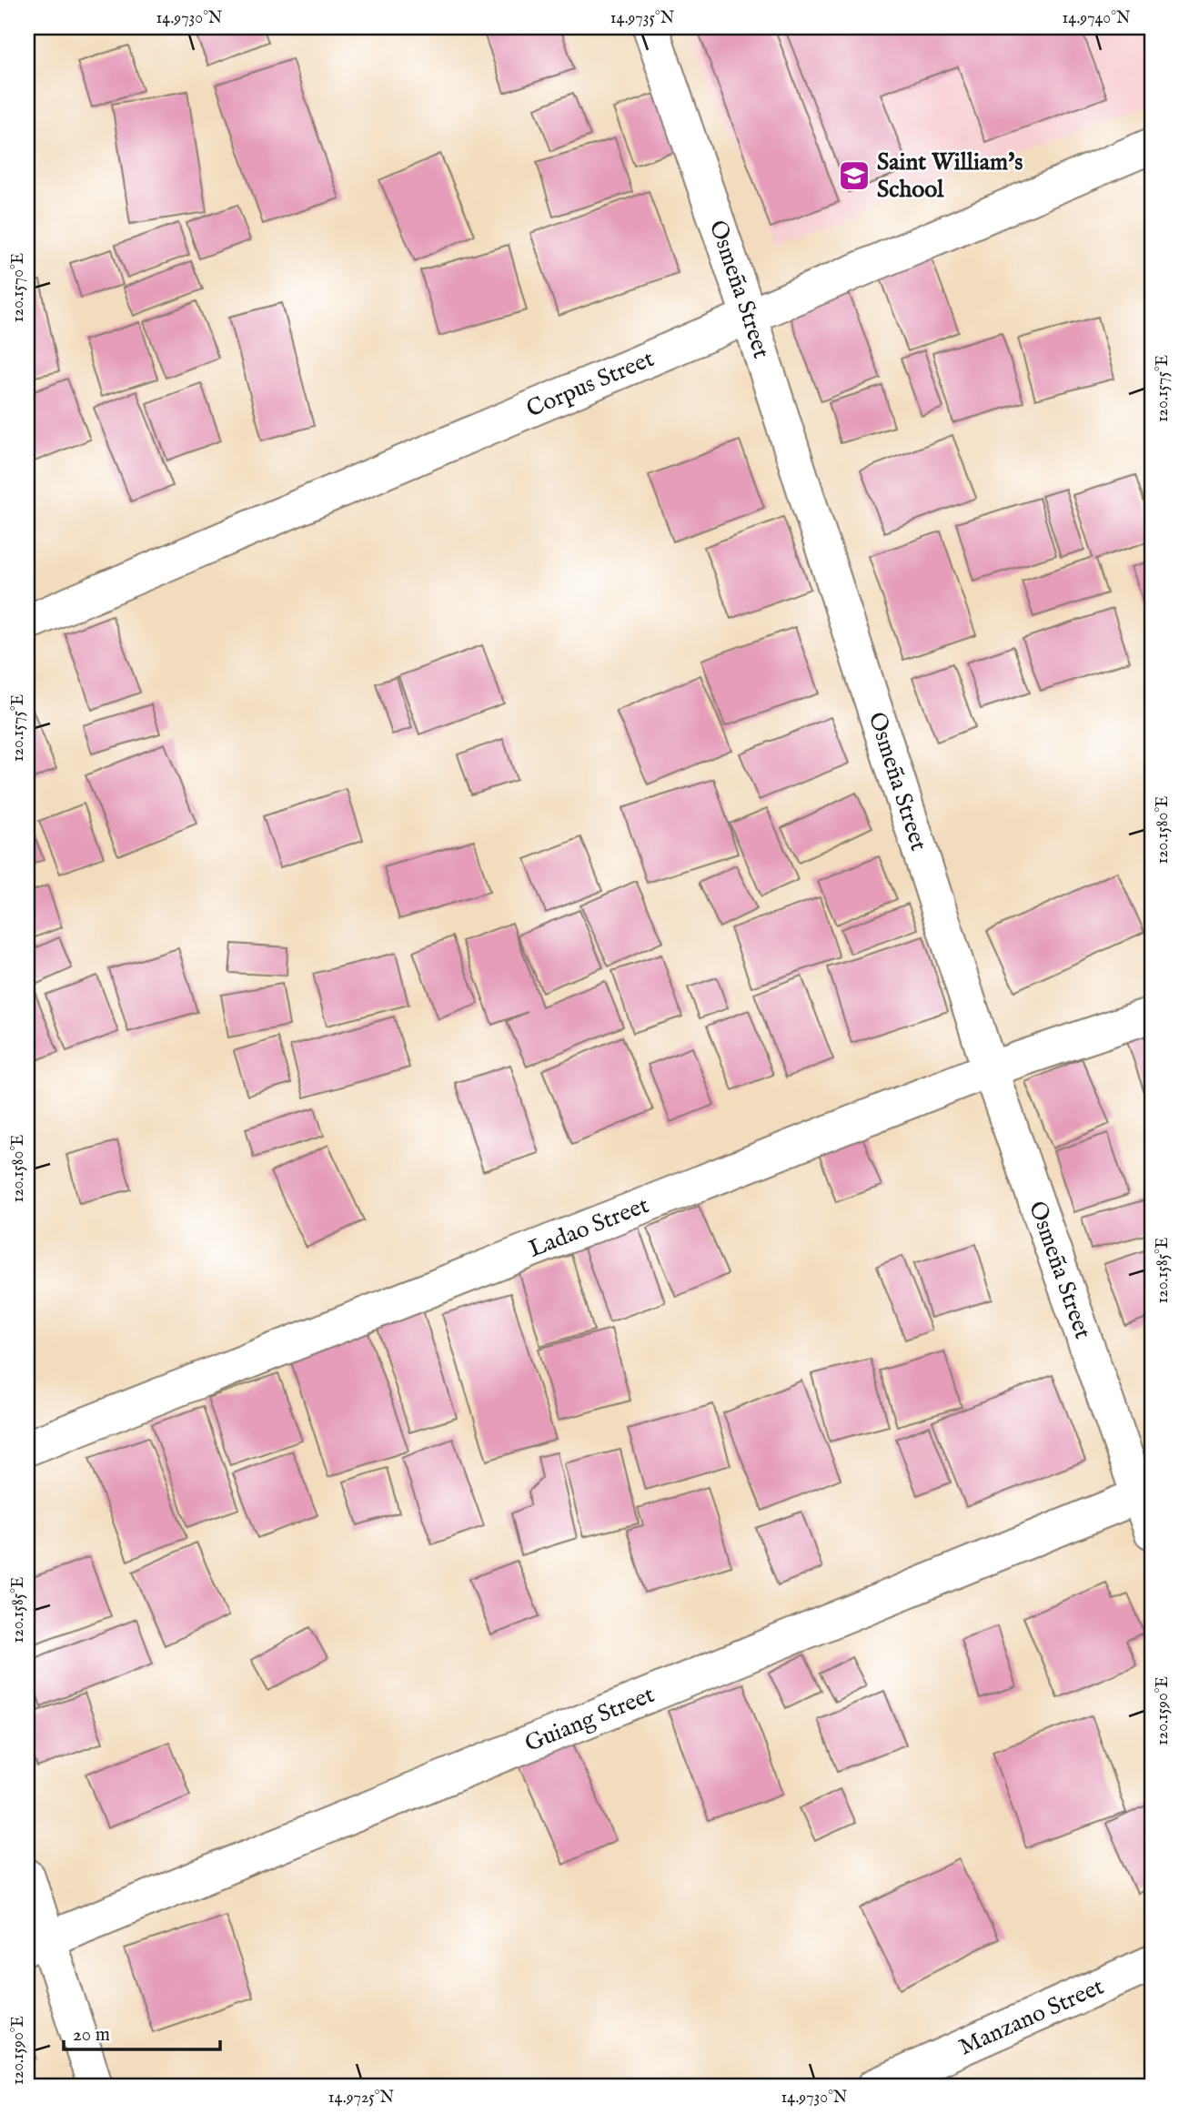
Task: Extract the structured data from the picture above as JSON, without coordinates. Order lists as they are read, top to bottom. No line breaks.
{"streets":{"street":["Osmeña Street","Corpus Street","Ladao Street","Guiang Street","Manzano Street"]},"crossings":[["Osmeña Street","Corpus Street"],["Osmeña Street","Ladao Street"],["Osmeña Street","Guiang Street"]],"places":{"school or university":["Saint William's School"]},"scale_bar":"20 m","coordinates":["14.9730°N","14.9735°N","14.9740°N","120.1570°E","120.1575°E","120.1580°E","120.1585°E","120.1590°E","14.9725°N"]}
